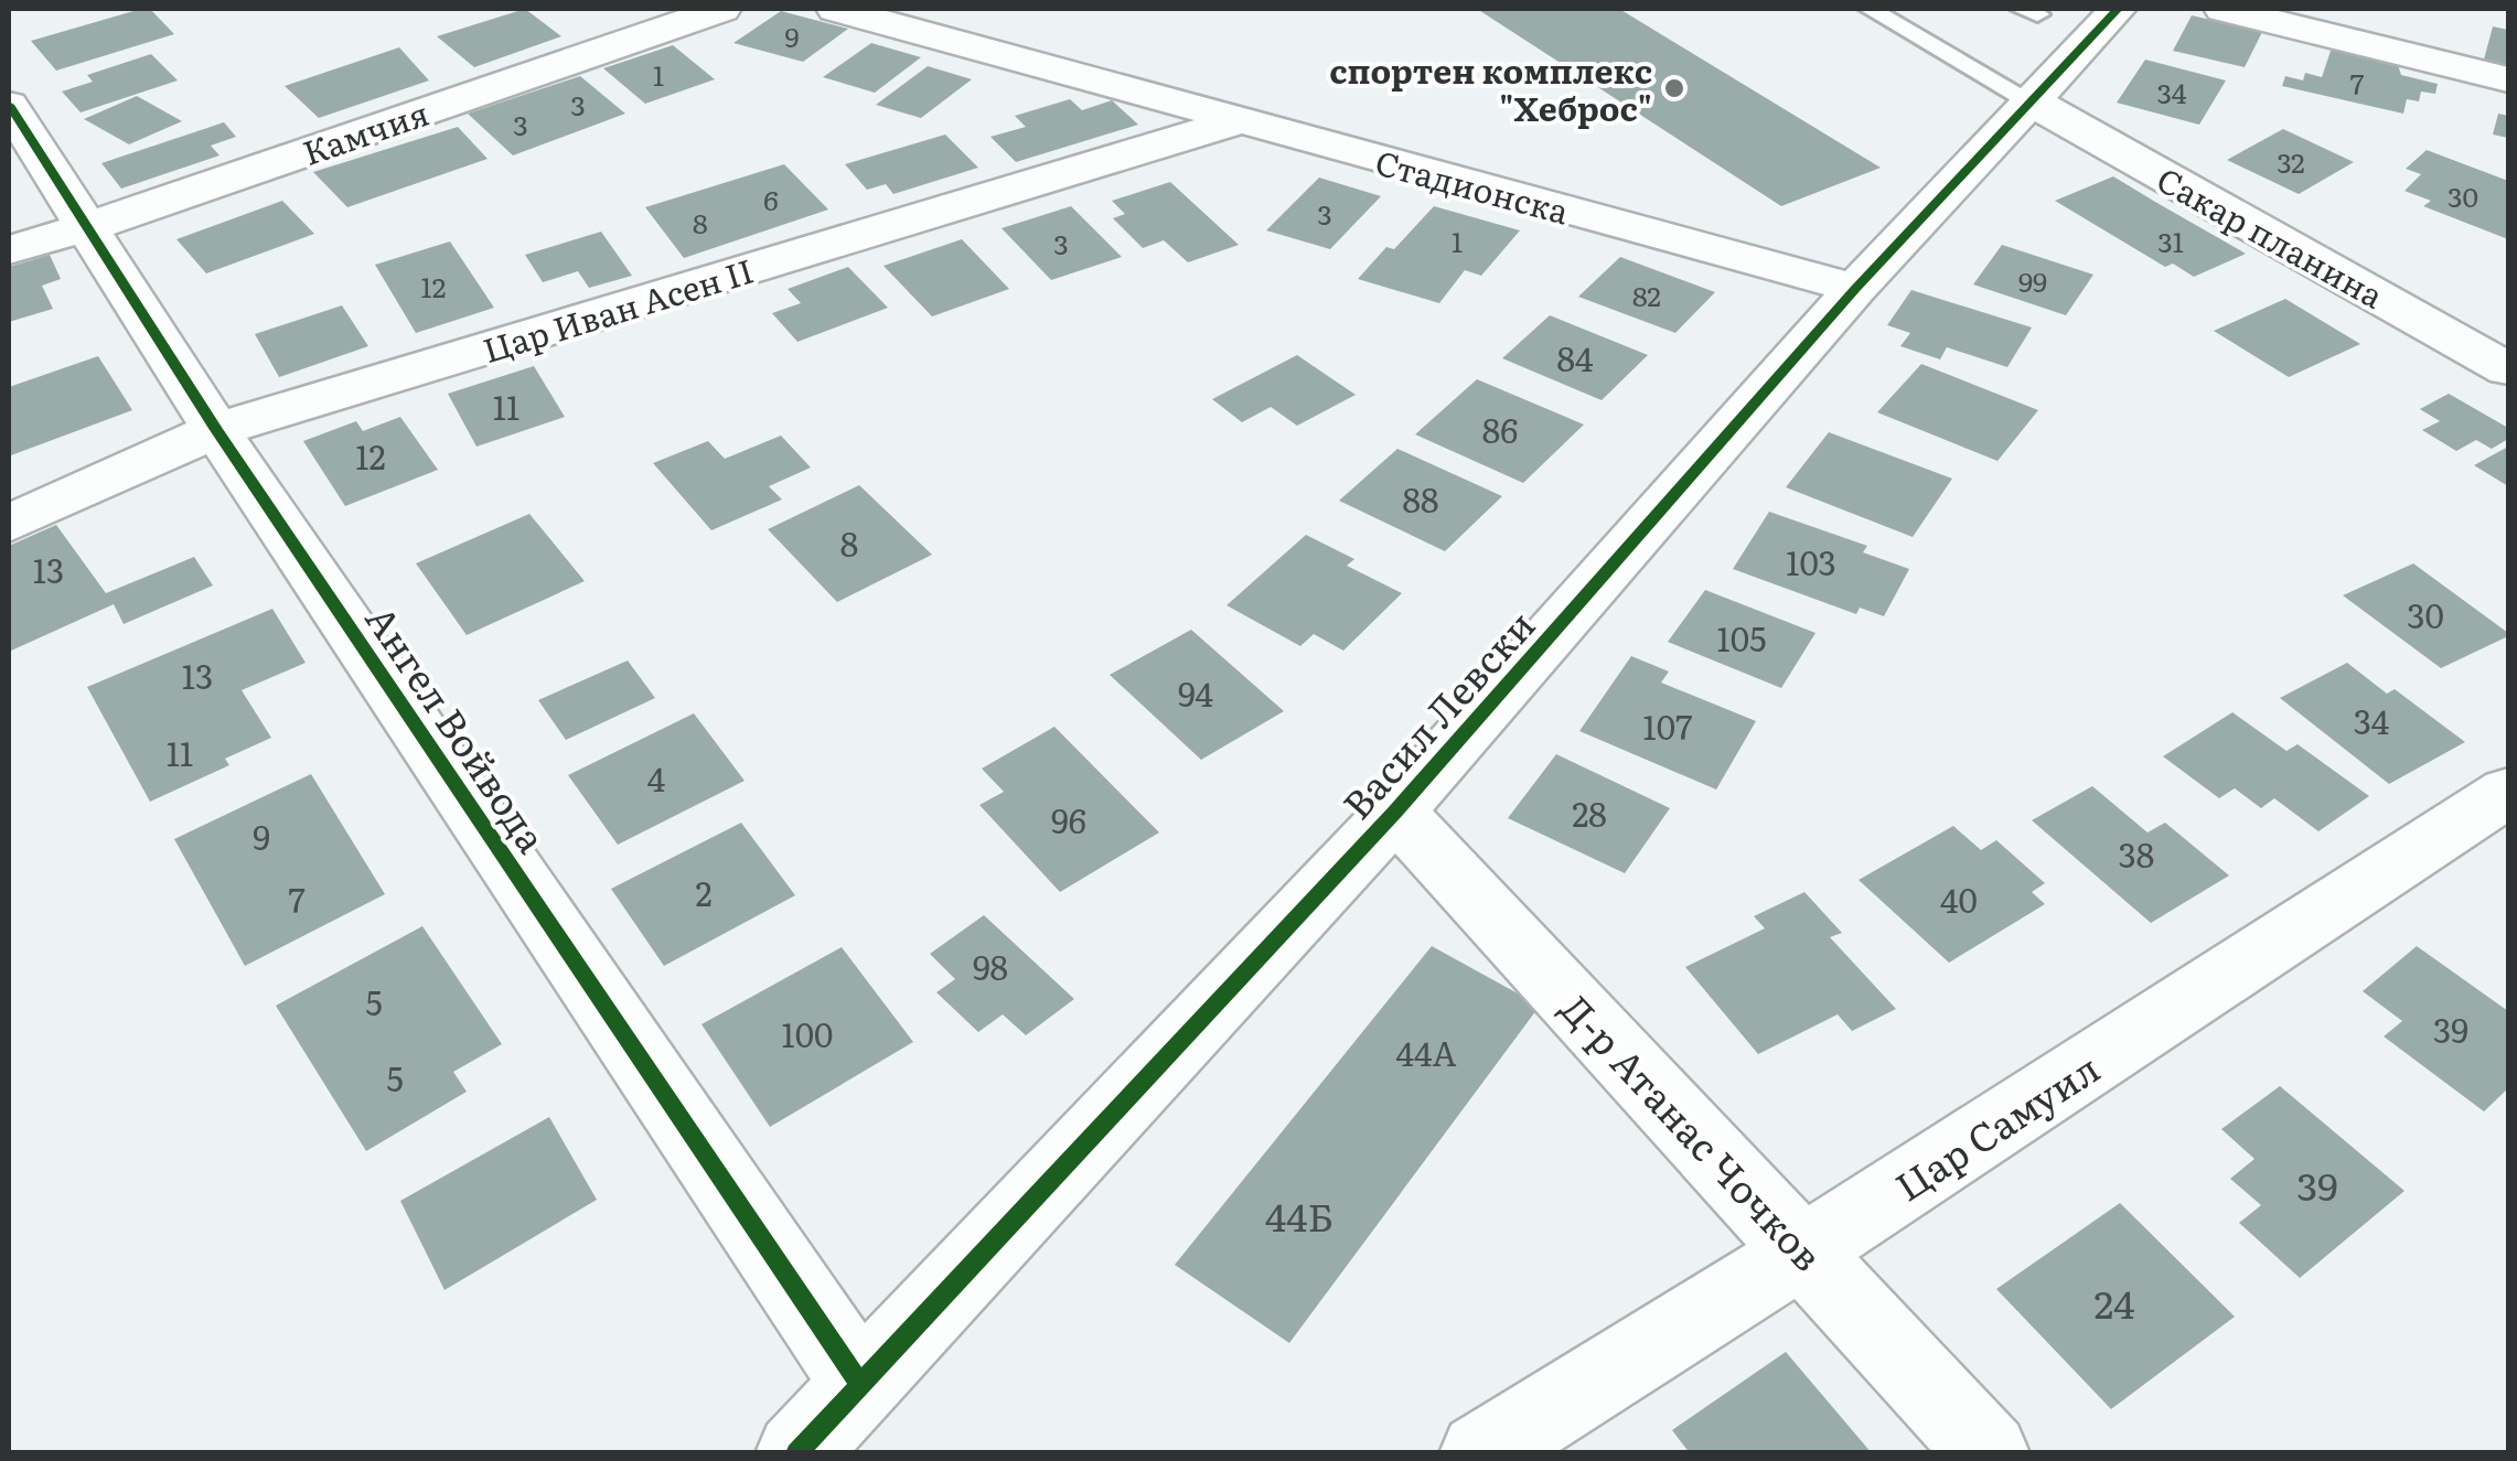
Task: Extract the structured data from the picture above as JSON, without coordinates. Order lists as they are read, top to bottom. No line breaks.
{"streets":{"street":["Камчия","Стадионска","Сакар планина","Цар Иван Асен II","Васил Левски","Ангел Войвода","Цар Самуил","Д-р Атанас Чочков"]},"crossings":[["Камчия","Ангел Войвода"],["Стадионска","Цар Иван Асен II"],["Стадионска","Васил Левски"],["Сакар планина","Васил Левски"],["Цар Иван Асен II","Ангел Войвода"],["Васил Левски","Ангел Войвода"],["Васил Левски","Д-р Атанас Чочков"],["Цар Самуил","Д-р Атанас Чочков"]],"places":["спортен комплекс \"Хеброс\""],"house_numbers":["9","1","7","34","3","3","32","30","6","3","8","1","31","3","99","12","82","84","11","86","12","88","8","103","13","30","105","13","94","34","107","11","4","28","96","9","38","2","7","40","98","5","39","100","44А","5","39","44Б","24"]}
